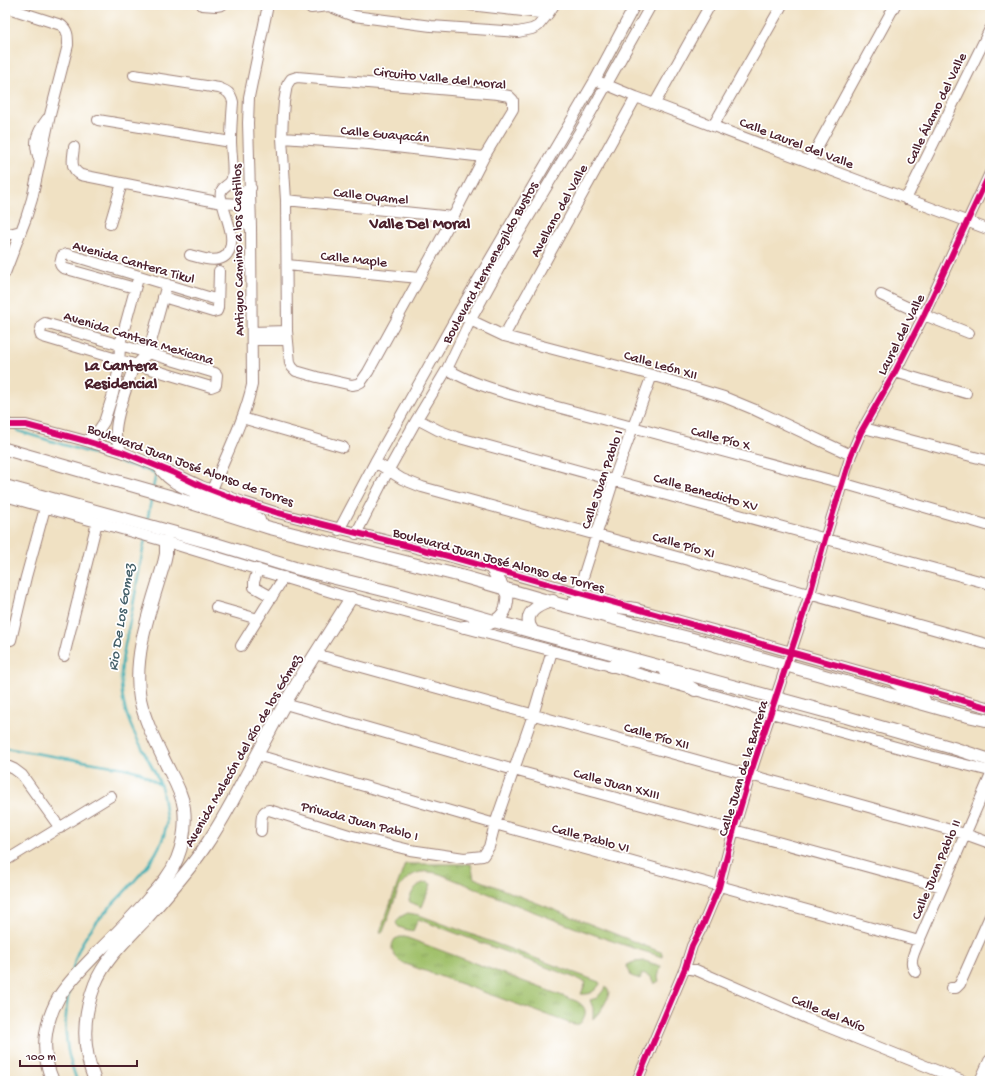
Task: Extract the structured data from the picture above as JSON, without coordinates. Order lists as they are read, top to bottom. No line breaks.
{"streets":{"main road":["Boulevard Juan José Alonso de Torres","Avenida Malecón del Río de los Gómez"],"street":["Circuito Valle del Moral","Calle Álamo del Valle","Calle Guayacán","Calle Laurel del Valle","Calle Oyamel","Avellano del Valle","Antiguo Camino a los Castillos","Calle Maple","Avenida Cantera Tikul","Boulevard Hermenegildo Bustos","Laurel del Valle","Avenida Cantera Mexicana","Calle León XII","Calle Pío X","Calle Juan Pablo I","Calle Benedicto XV","Calle Pío XI","Calle Pío XII","Calle Juan de la Barrera","Calle Juan XXIII","Privada Juan Pablo I","Calle Pablo VI","Calle Juan Pablo II","Calle del Avío"]},"crossings":[["Circuito Valle del Moral","Calle Guayacán"],["Circuito Valle del Moral","Calle Oyamel"],["Circuito Valle del Moral","Calle Maple"],["Calle Álamo del Valle","Calle Laurel del Valle"],["Calle Laurel del Valle","Avellano del Valle"],["Calle Laurel del Valle","Boulevard Hermenegildo Bustos"],["Calle Laurel del Valle","Laurel del Valle"],["Avellano del Valle","Calle León XII"],["Antiguo Camino a los Castillos","Boulevard Juan José Alonso de Torres"],["Boulevard Hermenegildo Bustos","Calle León XII"],["Boulevard Hermenegildo Bustos","Calle Pío X"],["Boulevard Hermenegildo Bustos","Boulevard Juan José Alonso de Torres"],["Boulevard Hermenegildo Bustos","Calle Benedicto XV"],["Boulevard Hermenegildo Bustos","Calle Pío XI"],["Laurel del Valle","Calle León XII"],["Laurel del Valle","Calle Juan de la Barrera"],["Calle León XII","Calle Juan Pablo I"],["Calle León XII","Calle Juan de la Barrera"],["Calle Pío X","Calle Juan Pablo I"],["Calle Pío X","Calle Juan de la Barrera"],["Boulevard Juan José Alonso de Torres","Calle Juan Pablo I"],["Boulevard Juan José Alonso de Torres","Calle Juan de la Barrera"],["Calle Juan Pablo I","Calle Benedicto XV"],["Calle Juan Pablo I","Calle Pío XI"],["Calle Benedicto XV","Calle Juan de la Barrera"],["Calle Pío XI","Calle Juan de la Barrera"],["Calle Pío XII","Avenida Malecón del Río de los Gómez"],["Calle Pío XII","Calle Juan de la Barrera"],["Calle Pío XII","Calle Juan Pablo II"],["Avenida Malecón del Río de los Gómez","Calle Juan XXIII"],["Avenida Malecón del Río de los Gómez","Calle Pablo VI"],["Calle Juan de la Barrera","Calle Juan XXIII"],["Calle Juan de la Barrera","Calle Pablo VI"],["Calle Juan de la Barrera","Calle del Avío"],["Calle Juan XXIII","Calle Juan Pablo II"],["Privada Juan Pablo I","Calle Pablo VI"],["Calle Pablo VI","Calle Juan Pablo II"]],"districts":["Valle Del Moral","La Cantera Residencial"],"water":["Rio De Los Gomez"],"scale_bar":"100 m"}
